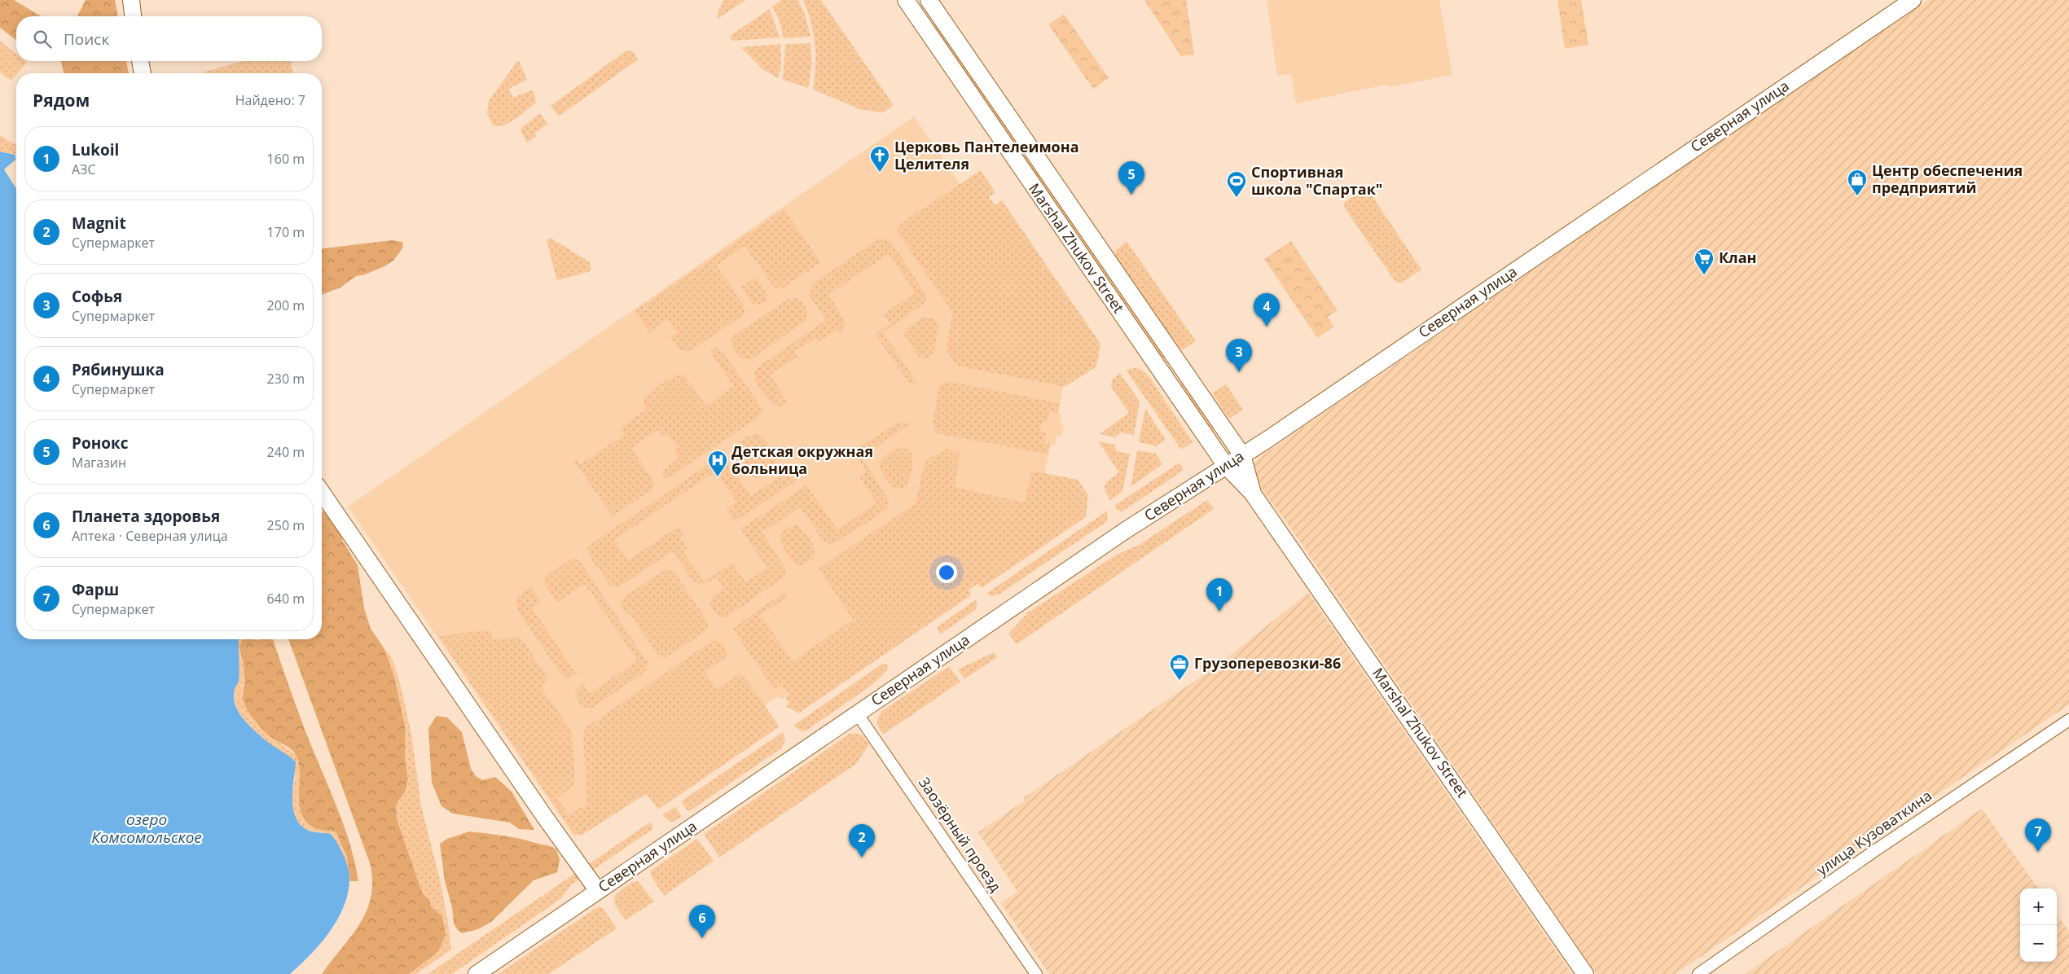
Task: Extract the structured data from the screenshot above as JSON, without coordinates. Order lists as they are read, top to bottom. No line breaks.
{"streets":{"main road":["Северная улица","Marshal Zhukov Street"],"street":["улица Кузоваткина","Заозёрный проезд"]},"crossings":[["Северная улица","Marshal Zhukov Street"],["Северная улица","Заозёрный проезд"]],"water":["озеро Комсомольское"],"places":{"church":["Церковь Пантелеимона Целителя"],"shop":["Центр обеспечения предприятий"],"sports":["Спортивная школа \"Спартак\""],"supermarket":["Клан"],"hospital":["Детская окружная больница"],"office":["Грузоперевозки-86"]},"page":{"search":"Поиск","heading":["Рядом","Найдено: 7"],"list":[{"mark":"1","name":"Lukoil","note":"АЗС","value":"160 m"},{"mark":"2","name":"Magnit","note":"Супермаркет","value":"170 m"},{"mark":"3","name":"Софья","note":"Супермаркет","value":"200 m"},{"mark":"4","name":"Рябинушка","note":"Супермаркет","value":"230 m"},{"mark":"5","name":"Ронокс","note":"Магазин","value":"240 m"},{"mark":"6","name":"Планета здоровья","note":"Аптека · Северная улица","value":"250 m"},{"mark":"7","name":"Фарш","note":"Супермаркет","value":"640 m"}],"pins":["5","4","3","1","7","2","6"],"map_buttons":["+","−"]}}
